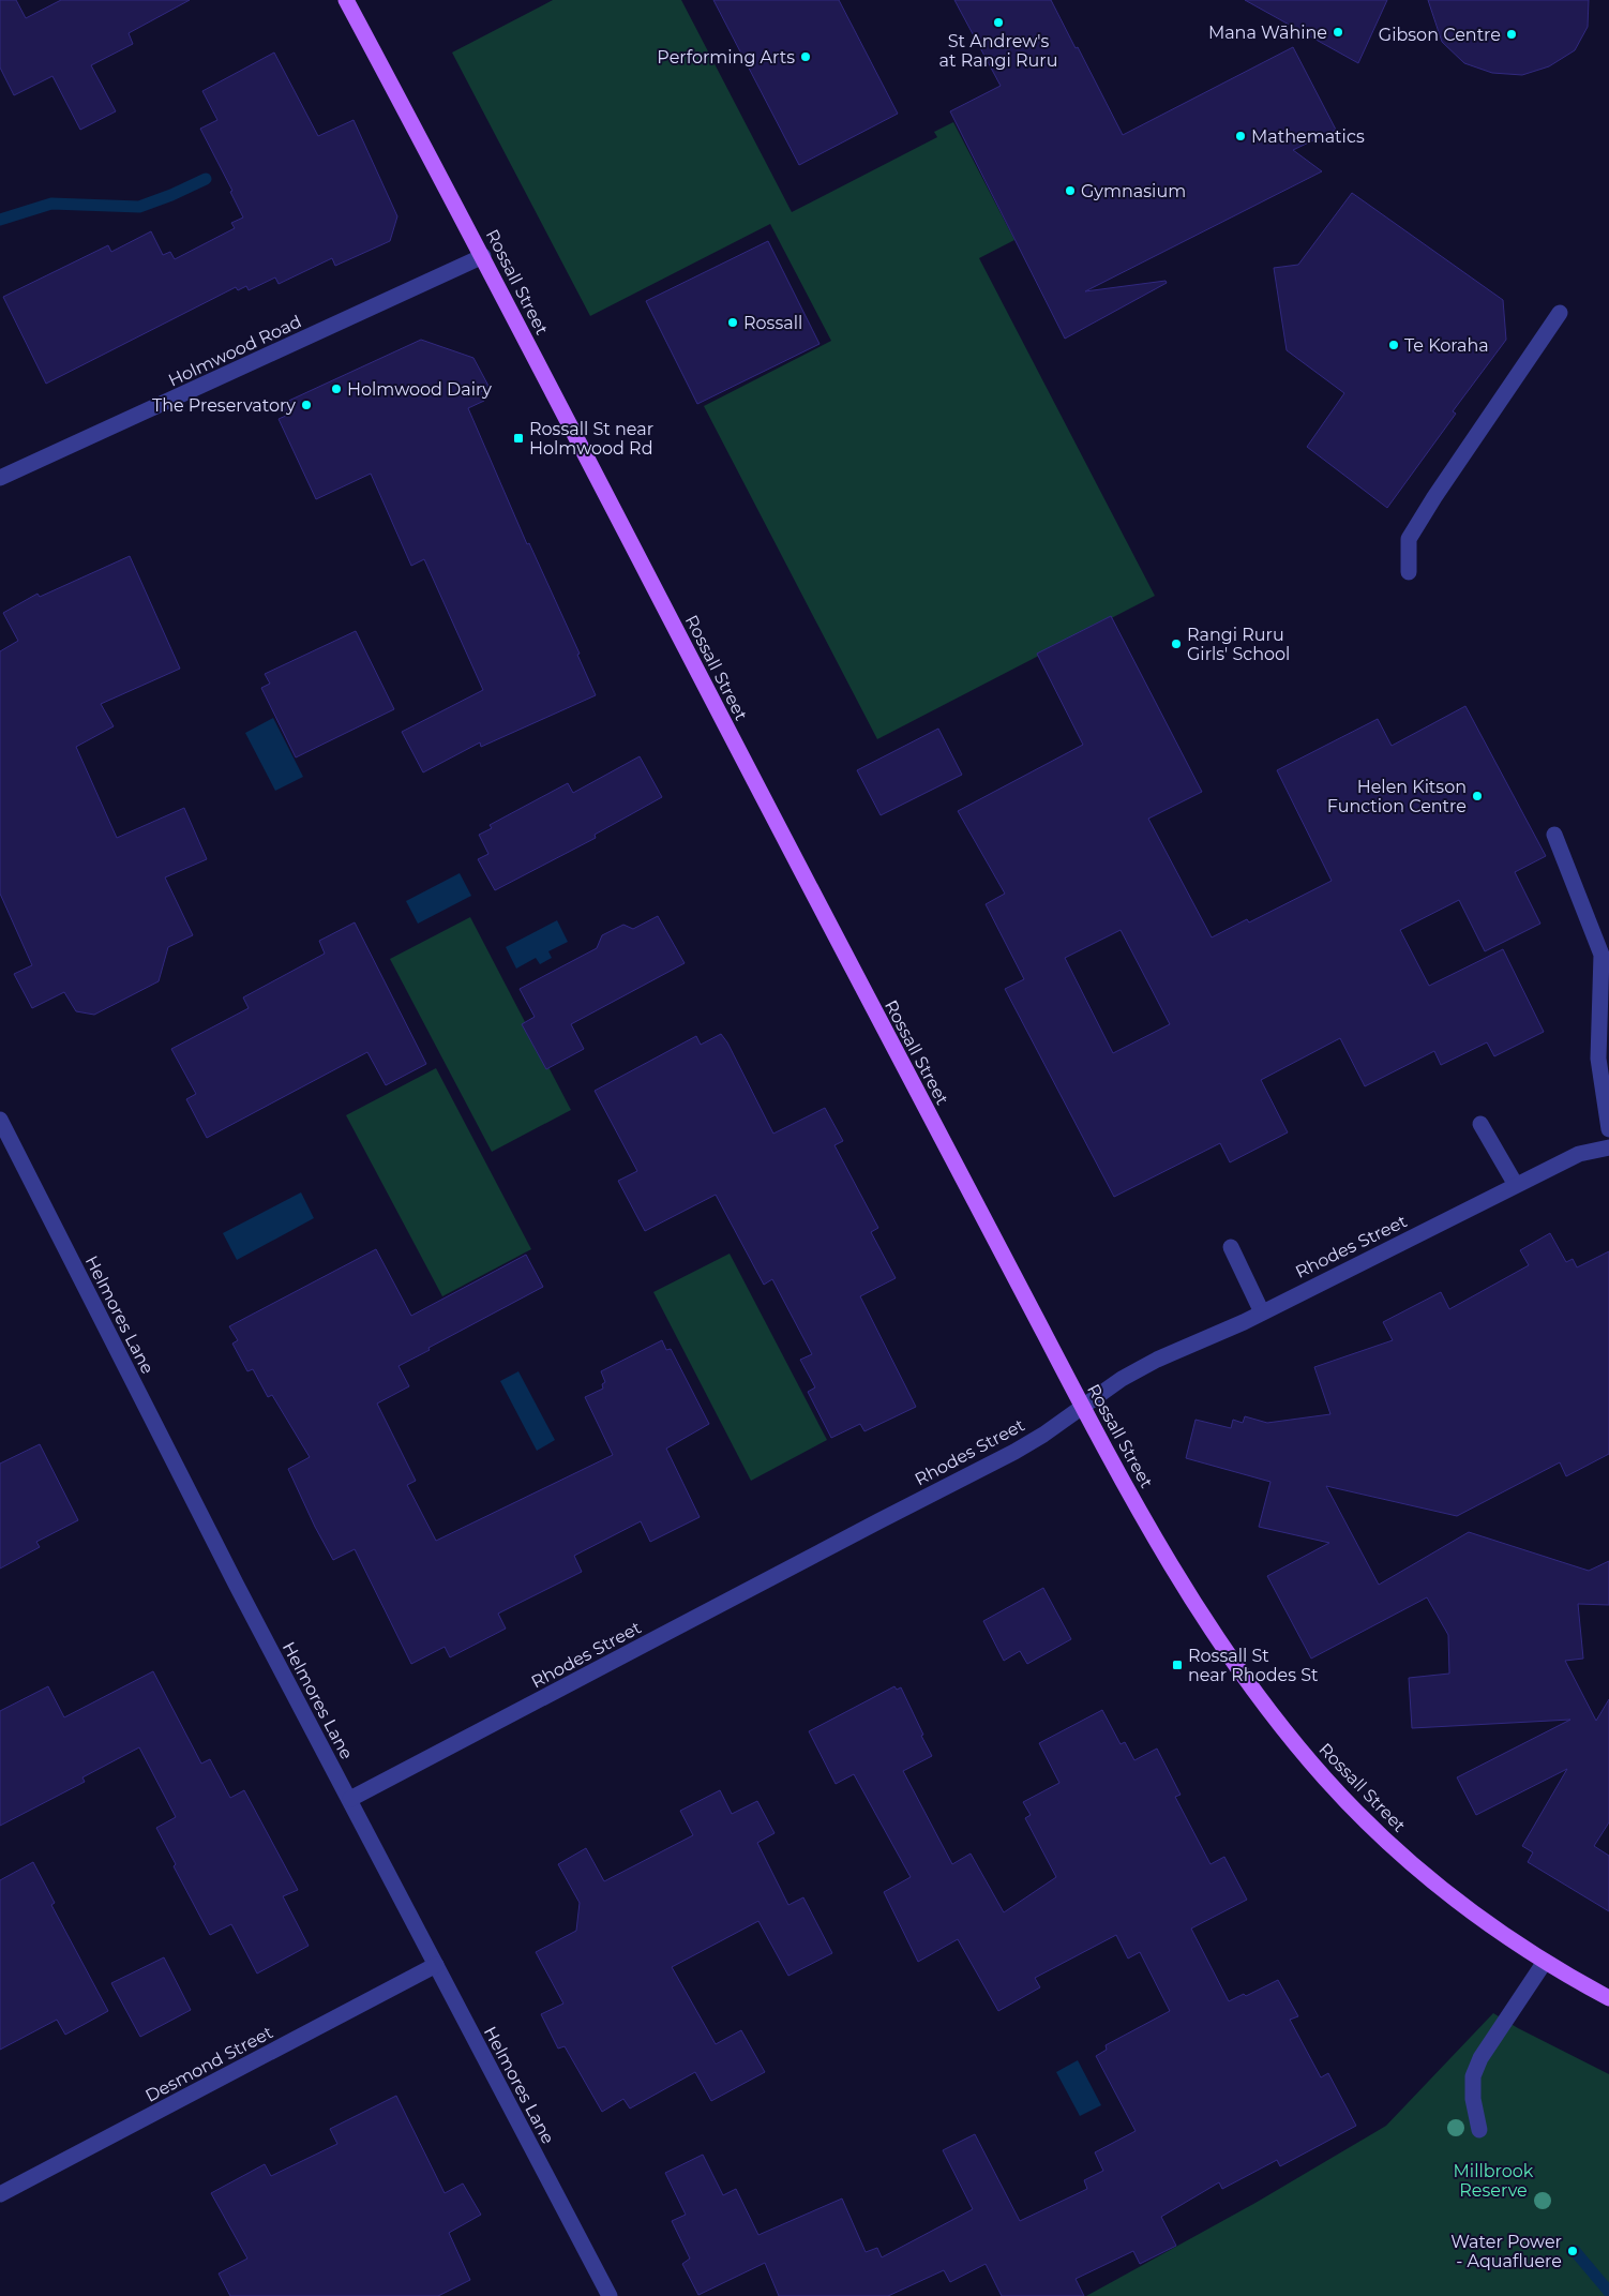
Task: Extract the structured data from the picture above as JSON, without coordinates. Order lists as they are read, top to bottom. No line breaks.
{"streets":{"main road":["Rossall Street"],"street":["Holmwood Road","Rhodes Street","Helmores Lane","Desmond Street"]},"crossings":[["Rossall Street","Holmwood Road"],["Rossall Street","Rhodes Street"],["Rhodes Street","Helmores Lane"],["Helmores Lane","Desmond Street"]],"parks":["Millbrook Reserve"],"places":{"other":["St Andrew's at Rangi Ruru","Mana Wāhine","Gibson Centre","Performing Arts","Mathematics","Gymnasium","Rossall","Te Koraha","Holmwood Dairy","The Preservatory","Rangi Ruru Girls' School","Helen Kitson Function Centre","Water Power - Aquafluere"],"transit":["Rossall St near Holmwood Rd","Rossall St near Rhodes St"]}}
